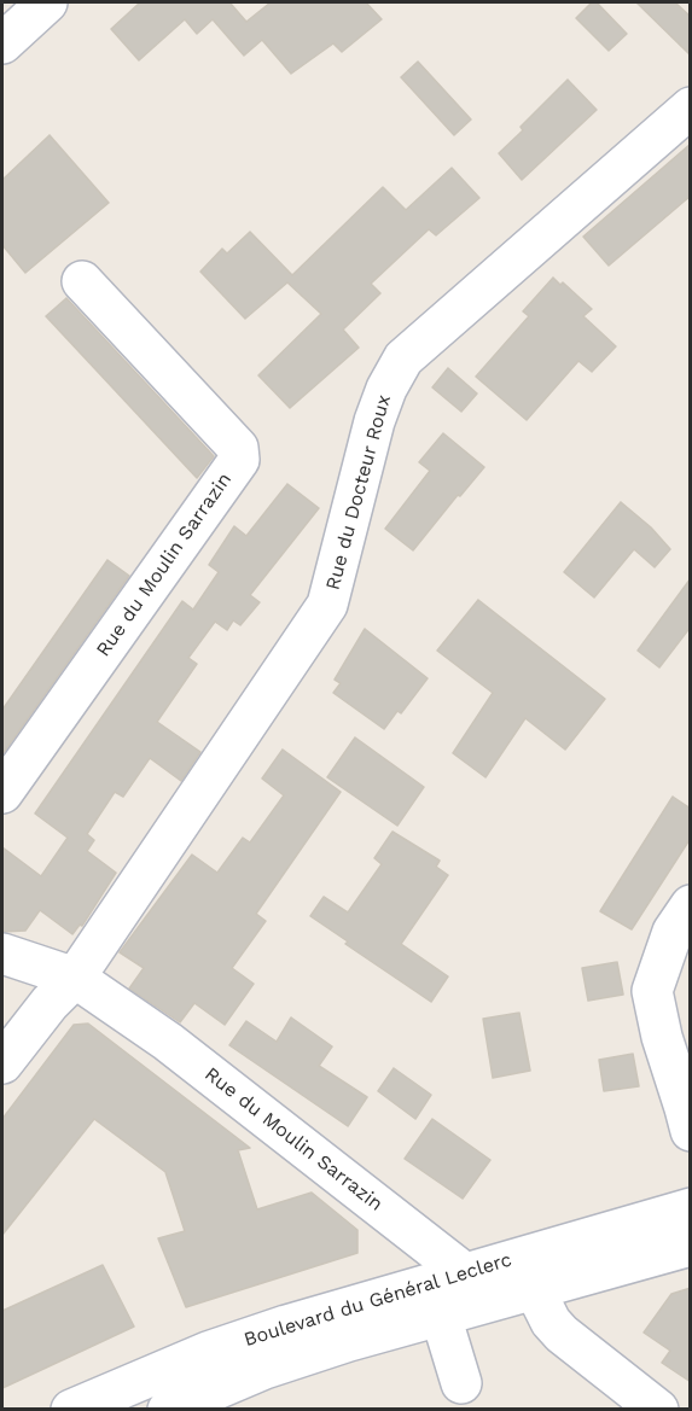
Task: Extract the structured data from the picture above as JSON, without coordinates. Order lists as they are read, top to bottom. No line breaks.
{"streets":{"street":["Rue du Docteur Roux","Rue du Moulin Sarrazin","Boulevard du Général Leclerc"]},"crossings":[["Rue du Docteur Roux","Rue du Moulin Sarrazin"],["Rue du Moulin Sarrazin","Boulevard du Général Leclerc"]]}
